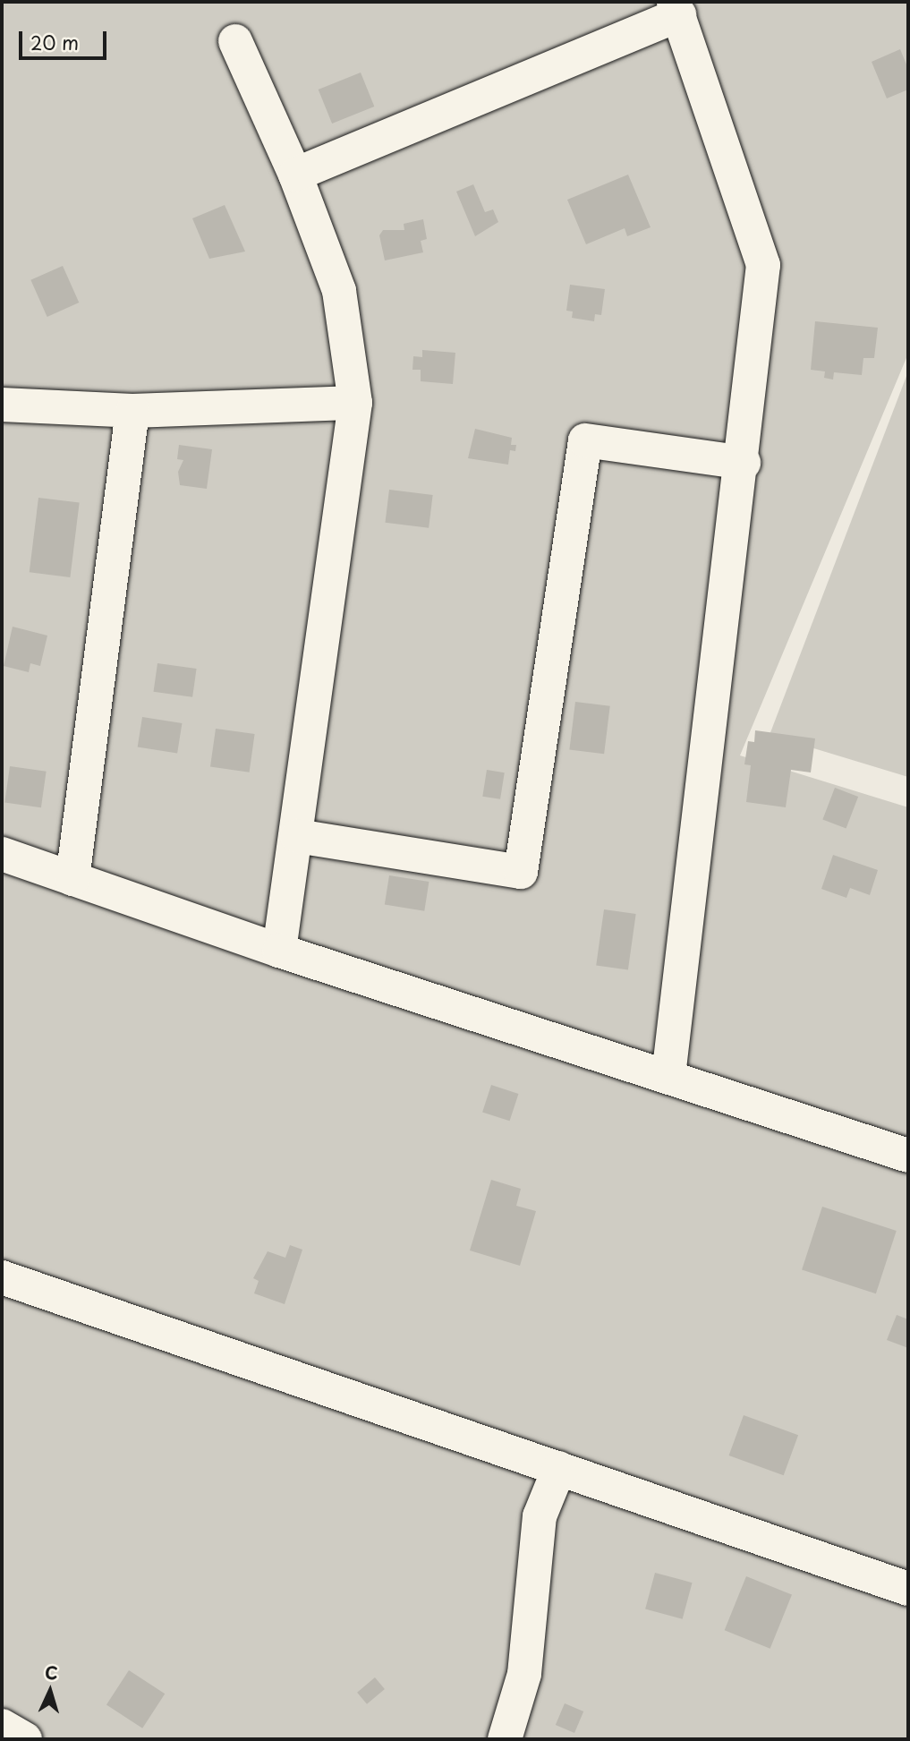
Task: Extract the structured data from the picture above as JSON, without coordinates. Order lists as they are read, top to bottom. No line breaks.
{"scale_bar":"20 m","north":"top"}
